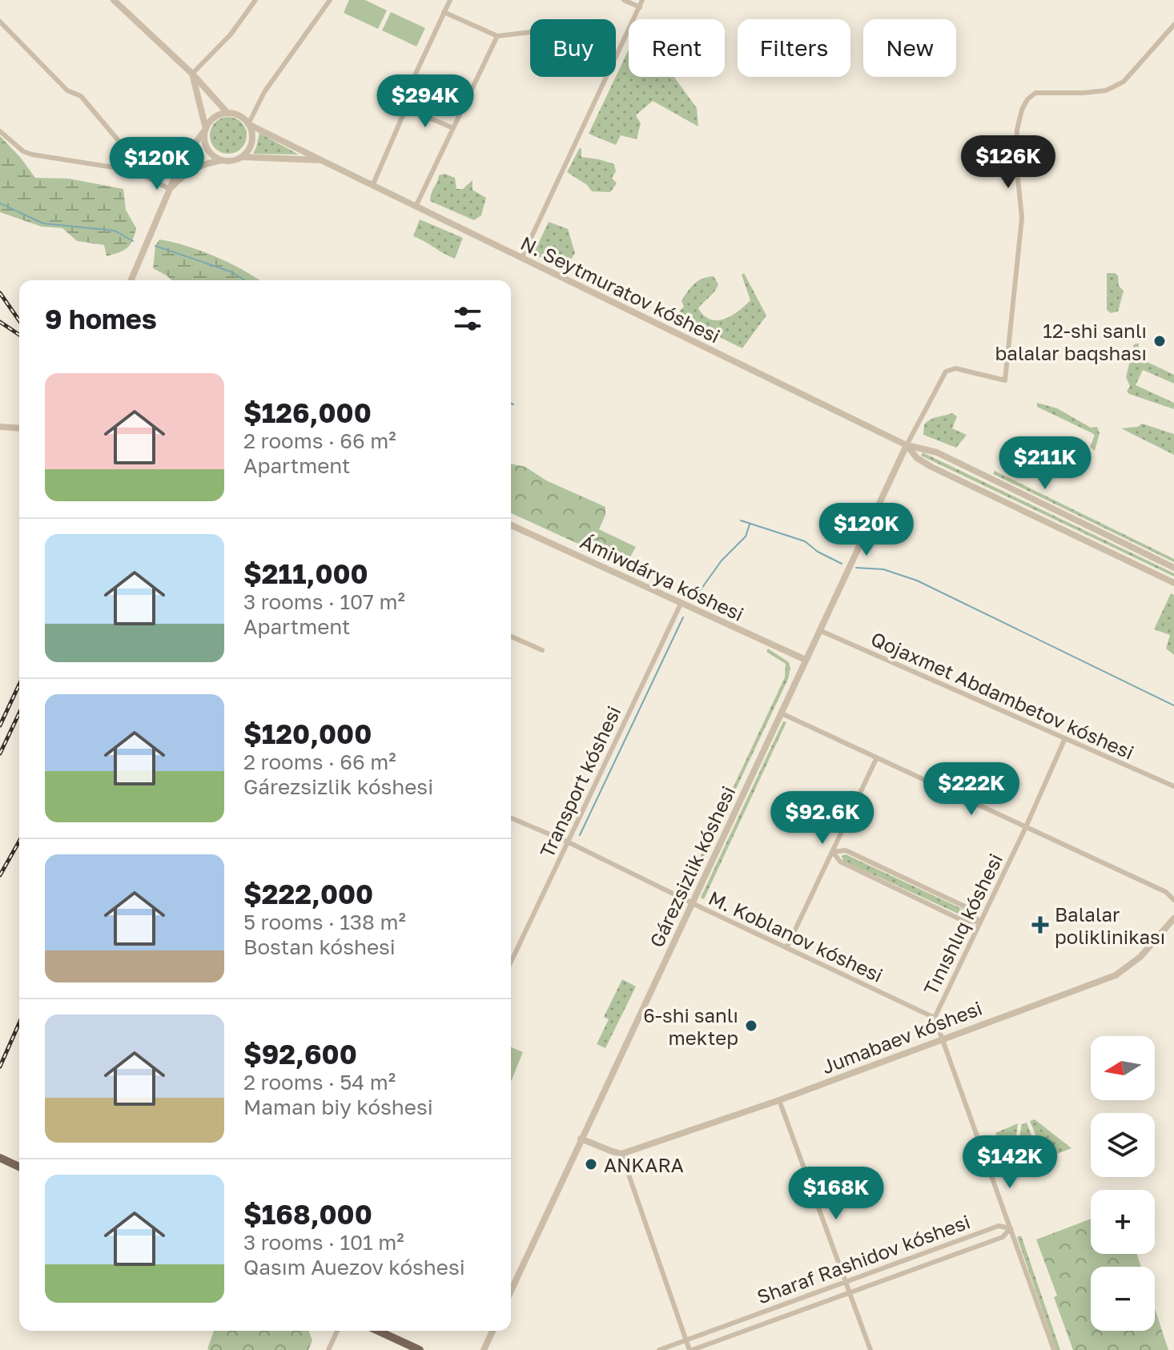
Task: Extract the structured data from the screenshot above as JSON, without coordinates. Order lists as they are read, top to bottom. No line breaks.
{"streets":{"street":["N. Seytmuratov kóshesi","Ámiwdárya kóshesi","Qojaxmet Abdambetov kóshesi","Transport kóshesi","Gárezsizlik kóshesi","Tınıshlıq kóshesi","M. Koblanov kóshesi","Jumabaev kóshesi","Sharaf Rashidov kóshesi"]},"crossings":[["N. Seytmuratov kóshesi","Gárezsizlik kóshesi"],["Ámiwdárya kóshesi","Transport kóshesi"],["Ámiwdárya kóshesi","Gárezsizlik kóshesi"],["Qojaxmet Abdambetov kóshesi","Gárezsizlik kóshesi"],["Qojaxmet Abdambetov kóshesi","Tınıshlıq kóshesi"],["Transport kóshesi","M. Koblanov kóshesi"],["Gárezsizlik kóshesi","M. Koblanov kóshesi"],["Tınıshlıq kóshesi","M. Koblanov kóshesi"]],"places":{"other":["12-shi sanlı balalar baqshası","6-shi sanlı mektep","ANKARA"],"health":["Balalar poliklinikası"]},"north":"left","page":{"chip":["Buy","Rent","Filters","New"],"price":["$294K","$126K","$120K","$211K","$120K","$222K","$92.6K","$142K","$168K"],"heading":"9 homes","list":[{"name":"$126,000","note":"2 rooms · 66 m² · Apartment"},{"name":"$211,000","note":"3 rooms · 107 m² · Apartment"},{"name":"$120,000","note":"2 rooms · 66 m² · Gárezsizlik kóshesi"},{"name":"$222,000","note":"5 rooms · 138 m² · Bostan kóshesi"},{"name":"$92,600","note":"2 rooms · 54 m² · Maman biy kóshesi"},{"name":"$168,000","note":"3 rooms · 101 m² · Qasım Auezov kóshesi"}],"map_buttons":["+","−"]}}
